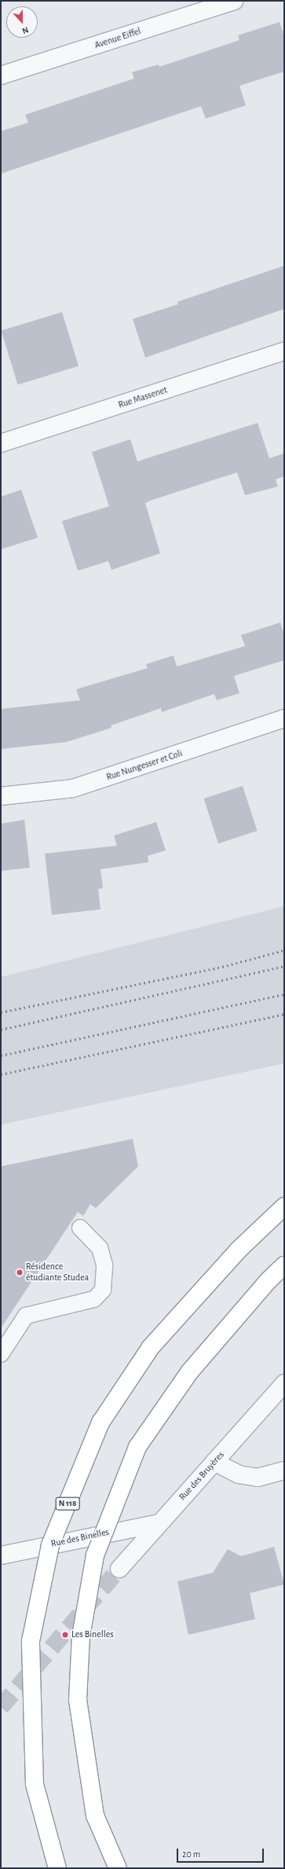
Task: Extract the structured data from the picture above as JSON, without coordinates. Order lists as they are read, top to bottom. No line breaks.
{"streets":{"highway":["N 118"],"street":["Avenue Eiffel","Rue Massenet","Rue Nungesser et Coli","Rue des Bruyères","Rue des Binelles"]},"crossings":[["Rue des Bruyères","Rue des Binelles"]],"places":["Résidence étudiante Studea","Les Binelles"],"scale_bar":"20 m","north":"bottom"}
